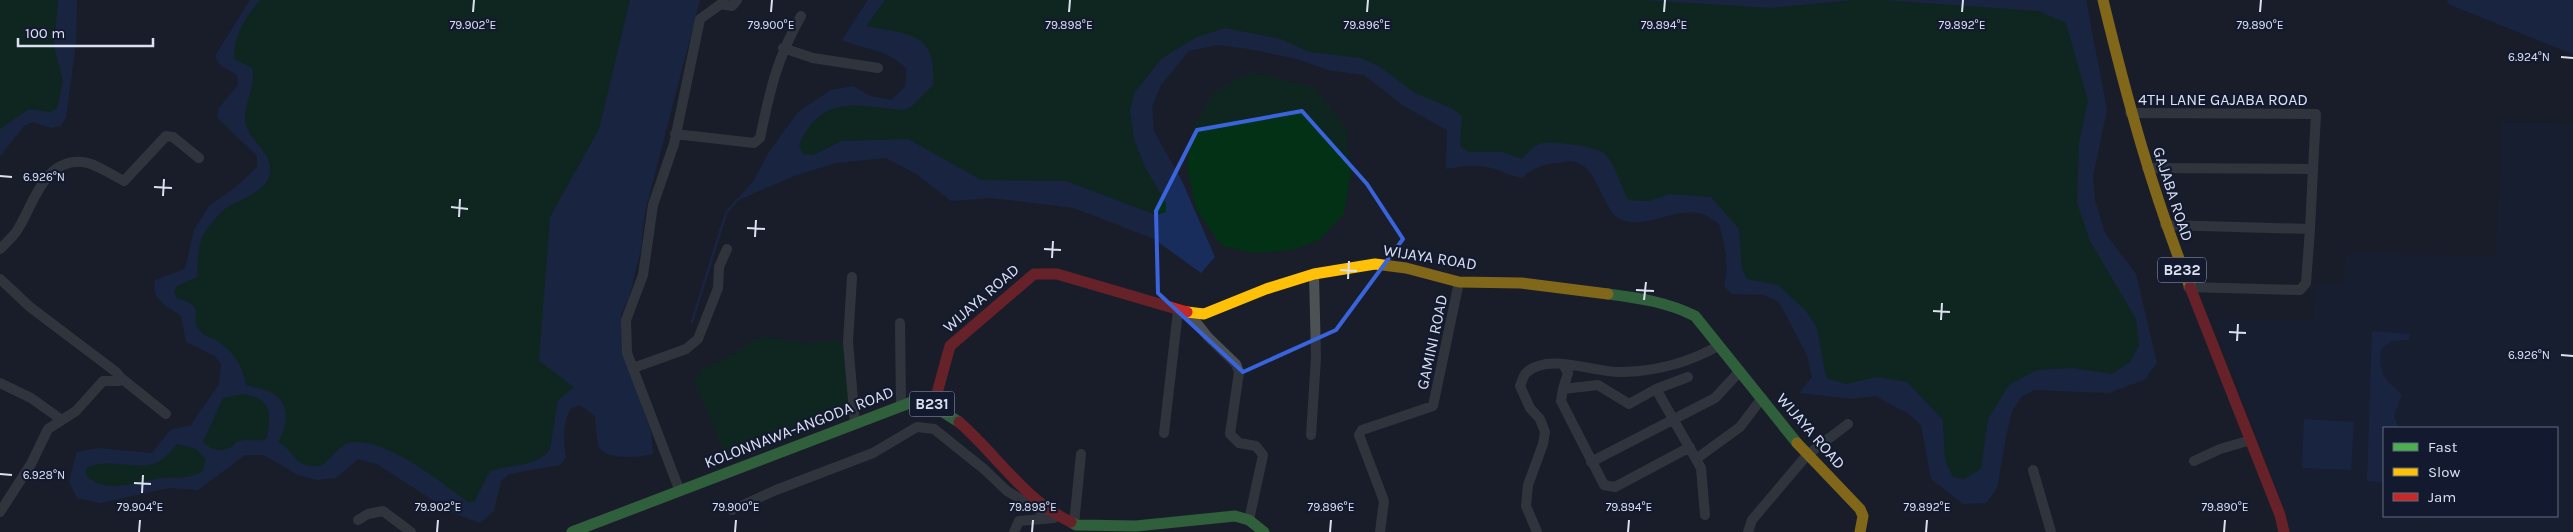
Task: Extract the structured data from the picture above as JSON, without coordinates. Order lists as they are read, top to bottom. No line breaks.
{"streets":{"main road":["GAJABA ROAD","WIJAYA ROAD","B232","B231","KOLONNAWA-ANGODA ROAD"],"street":["4TH LANE GAJABA ROAD","GAMINI ROAD"]},"crossings":[["4TH LANE GAJABA ROAD","GAJABA ROAD"],["WIJAYA ROAD","GAMINI ROAD"],["WIJAYA ROAD","B231"],["WIJAYA ROAD","KOLONNAWA-ANGODA ROAD"],["B231","KOLONNAWA-ANGODA ROAD"]],"legend":["Fast","Slow","Jam"],"scale_bar":"100 m","coordinates":["79.902°E","79.900°E","79.898°E","79.896°E","79.894°E","79.892°E","79.890°E","6.924°N","6.926°N","6.928°N","79.904°E"]}
